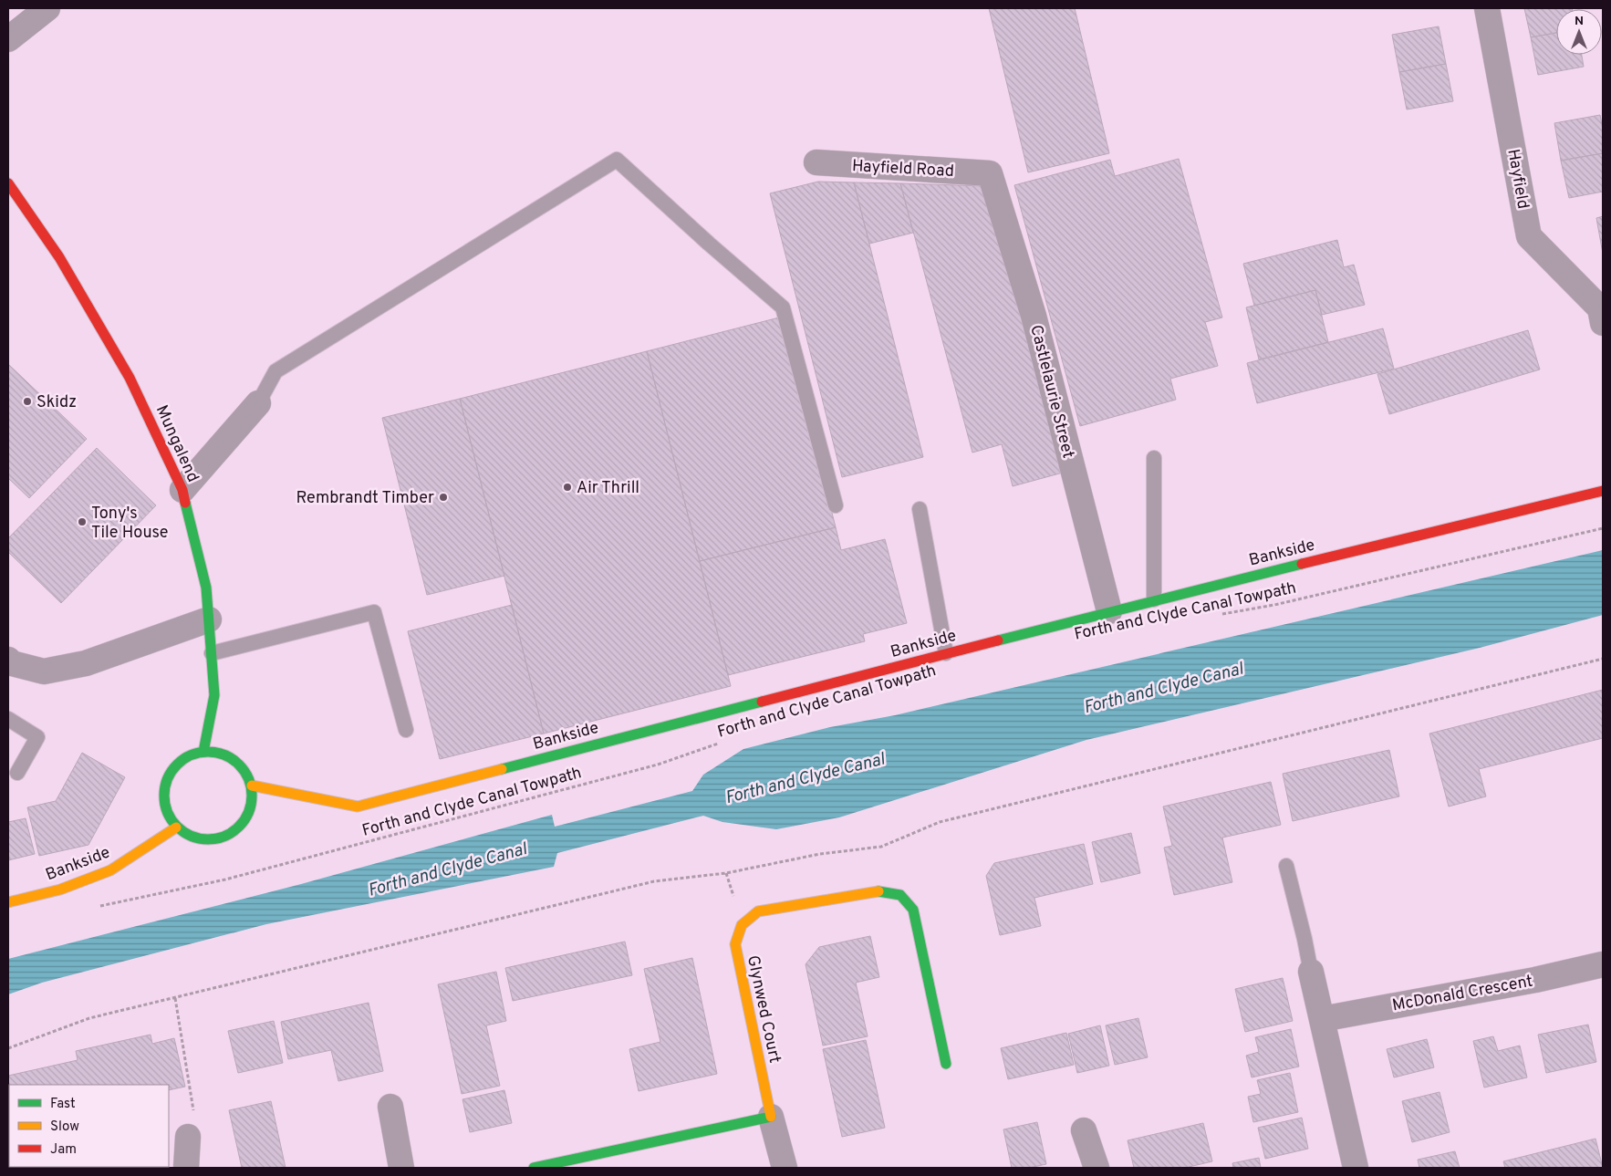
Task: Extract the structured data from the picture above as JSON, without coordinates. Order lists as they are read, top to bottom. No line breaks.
{"streets":{"street":["Hayfield Road","Hayfield","Castlelaurie Street","Mungalend","Bankside","McDonald Crescent","Glynwed Court"],"path":["Forth and Clyde Canal Towpath"]},"crossings":[["Hayfield Road","Castlelaurie Street"],["Castlelaurie Street","Bankside"],["Mungalend","Bankside"]],"water":["Forth and Clyde Canal"],"places":["Skidz","Air Thrill","Rembrandt Timber","Tony's Tile House"],"legend":["Fast","Slow","Jam"],"north":"top"}
